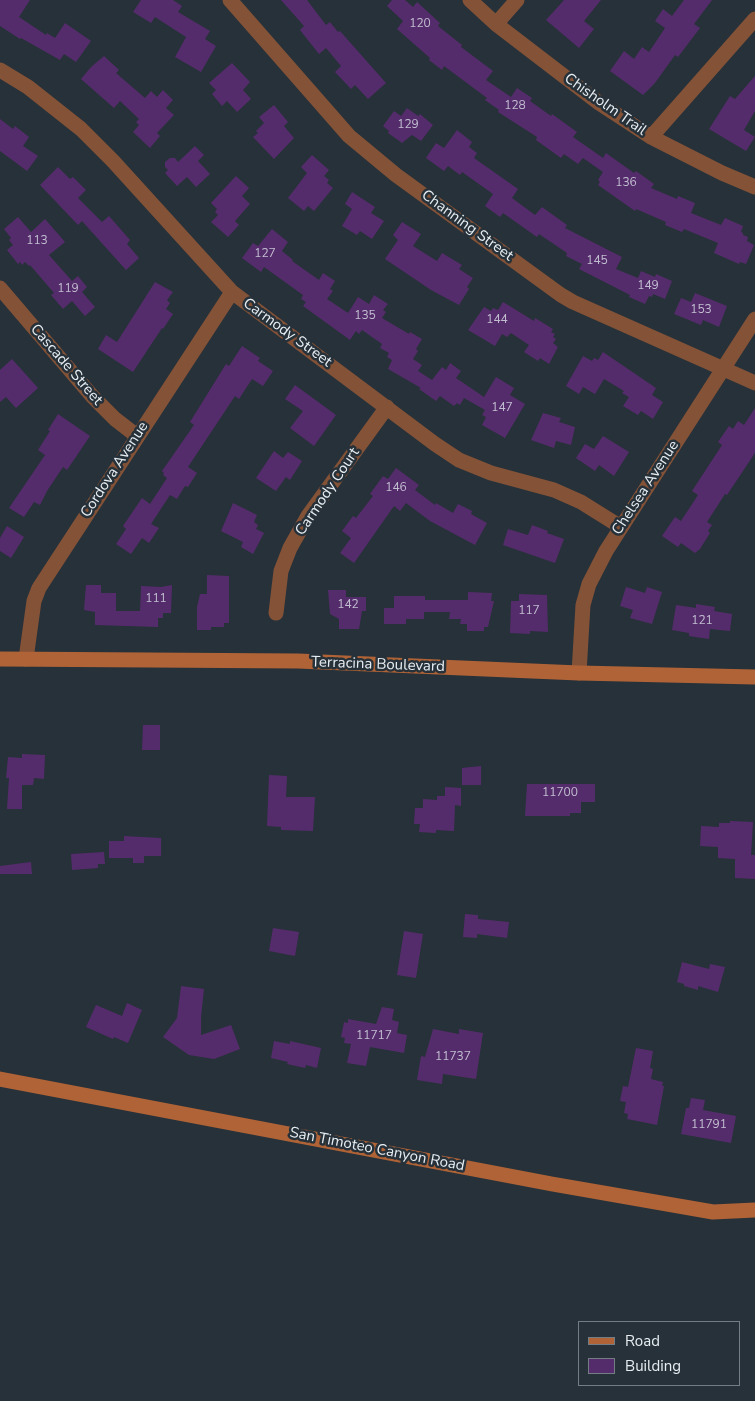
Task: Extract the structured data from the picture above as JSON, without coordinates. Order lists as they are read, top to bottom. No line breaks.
{"streets":{"main road":["Terracina Boulevard","San Timoteo Canyon Road"],"street":["Chisholm Trail","Channing Street","Carmody Street","Cascade Street","Cordova Avenue","Chelsea Avenue","Carmody Court"]},"crossings":[["Channing Street","Chelsea Avenue"],["Carmody Street","Cordova Avenue"],["Carmody Street","Chelsea Avenue"],["Carmody Street","Carmody Court"],["Cascade Street","Cordova Avenue"],["Cordova Avenue","Terracina Boulevard"],["Chelsea Avenue","Terracina Boulevard"]],"house_numbers":["120","128","129","136","113","127","145","149","119","153","135","144","147","146","111","142","117","121","11700","11717","11737","11791"],"legend":["Road","Building"]}
